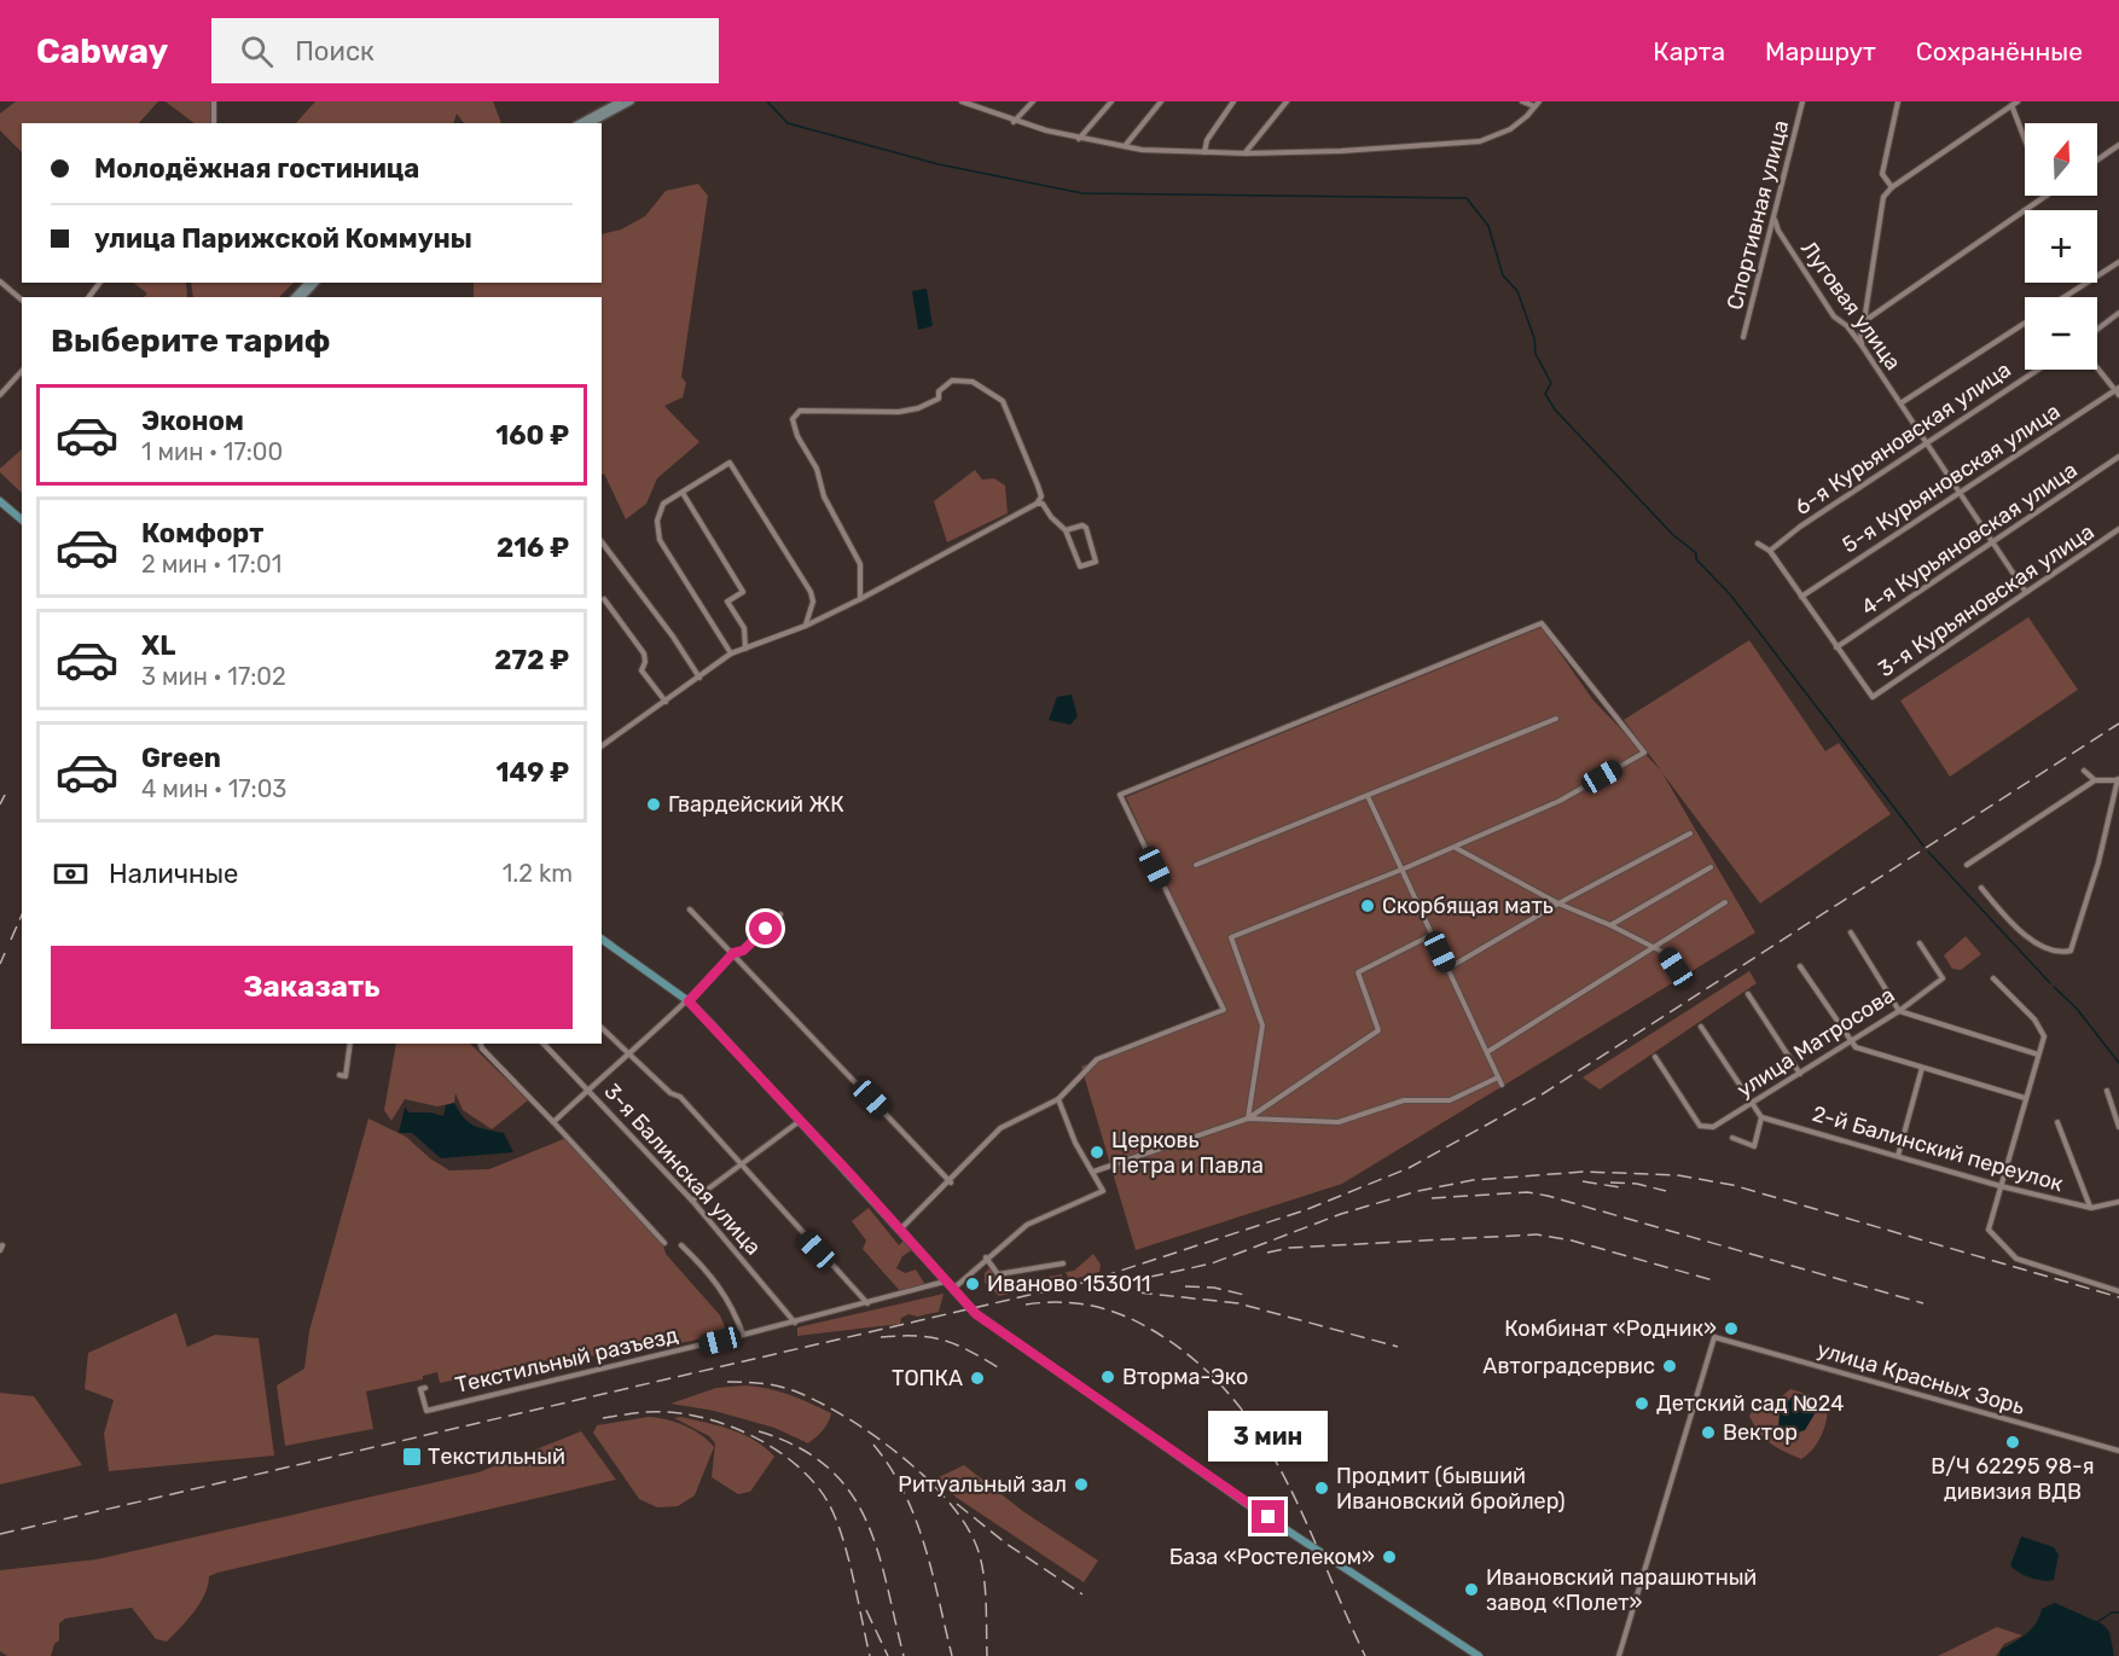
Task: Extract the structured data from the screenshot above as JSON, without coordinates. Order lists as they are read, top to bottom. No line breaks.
{"streets":{"street":["Спортивная улица","Луговая улица","6-я Курьяновская улица","5-я Курьяновская улица","4-я Курьяновская улица","3-я Курьяновская улица","улица Матросова","2-й Балинский переулок","3-я Балинская улица","Текстильный разъезд","улица Красных Зорь"]},"crossings":[["Спортивная улица","Луговая улица"],["Луговая улица","6-я Курьяновская улица"],["Луговая улица","5-я Курьяновская улица"],["Луговая улица","4-я Курьяновская улица"],["Луговая улица","3-я Курьяновская улица"],["4-я Курьяновская улица","3-я Курьяновская улица"]],"places":{"other":["Гвардейский ЖК","Скорбящая мать","Церковь Петра и Павла","Иваново 153011","Комбинат «Родник»","Автоградсервис","Вторма-Эко","ТОПКА","Детский сад №24","Вектор","В/Ч 62295 98-я дивизия ВДВ","Ритуальный зал","Продмит (бывший Ивановский бройлер)","База «Ростелеком»","Ивановский парашютный завод «Полет»"],"transit":["Текстильный"]},"north":"top","page":{"header":"Cabway","search":"Поиск","nav":["Карта","Маршрут","Сохранённые"],"map_buttons":["+","−"],"banner":["Молодёжная гостиница","улица Парижской Коммуны"],"heading":"Выберите тариф","list":[{"name":"Эконом","note":"1 мин · 17:00","value":"160 ₽"},{"name":"Комфорт","note":"2 мин · 17:01","value":"216 ₽"},{"name":"XL","note":"3 мин · 17:02","value":"272 ₽"},{"name":"Green","note":"4 мин · 17:03","value":"149 ₽"}],"pay":["Наличные","1.2 km"],"buttons":"Заказать","bubble":"3 мин"}}
